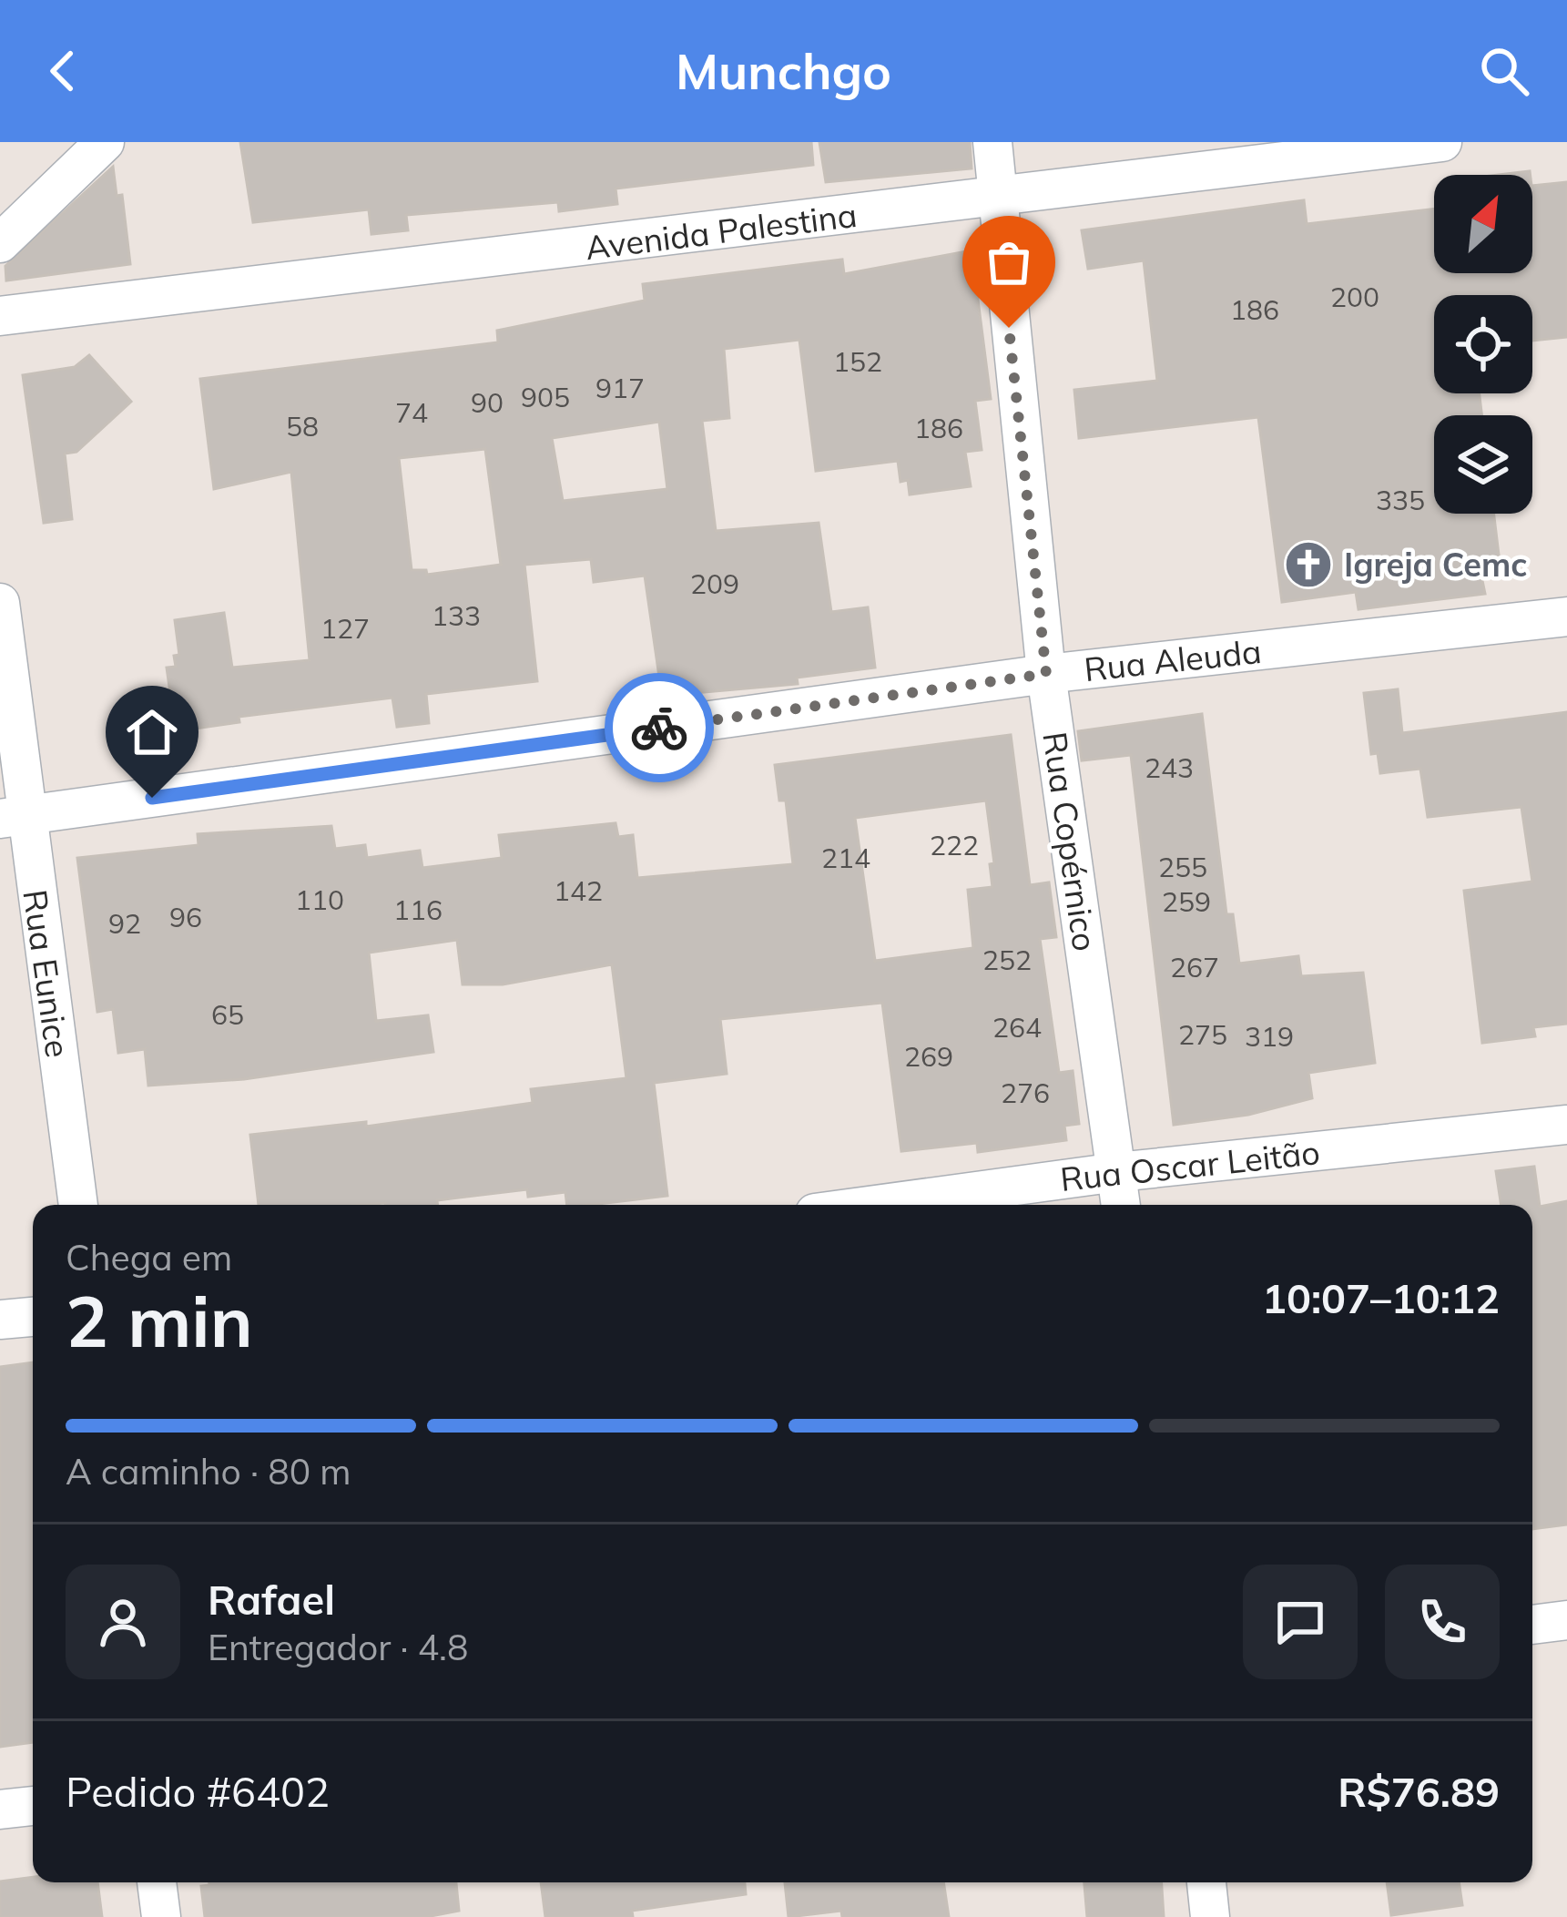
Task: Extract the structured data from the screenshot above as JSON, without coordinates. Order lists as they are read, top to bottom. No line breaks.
{"streets":{"street":["Avenida Palestina","Rua Aleuda","Rua Copérnico","Rua Eunice","Rua Oscar Leitão"]},"crossings":[["Avenida Palestina","Rua Copérnico"],["Rua Aleuda","Rua Copérnico"],["Rua Aleuda","Rua Eunice"],["Rua Copérnico","Rua Oscar Leitão"]],"places":{"church":["Igreja Cemc"]},"house_numbers":["200","186","152","917","905","90","74","58","186","335","209","133","127","243","222","214","255","142","110","259","116","96","92","252","267","65","264","275","319","269","276"],"north":"top right","page":{"header":"Munchgo","heading":["2 min","Chega em","10:07–10:12"],"panel":["Rafael","Entregador · 4.8","Pedido #6402","R$76.89"],"bar":"A caminho · 80 m"}}
